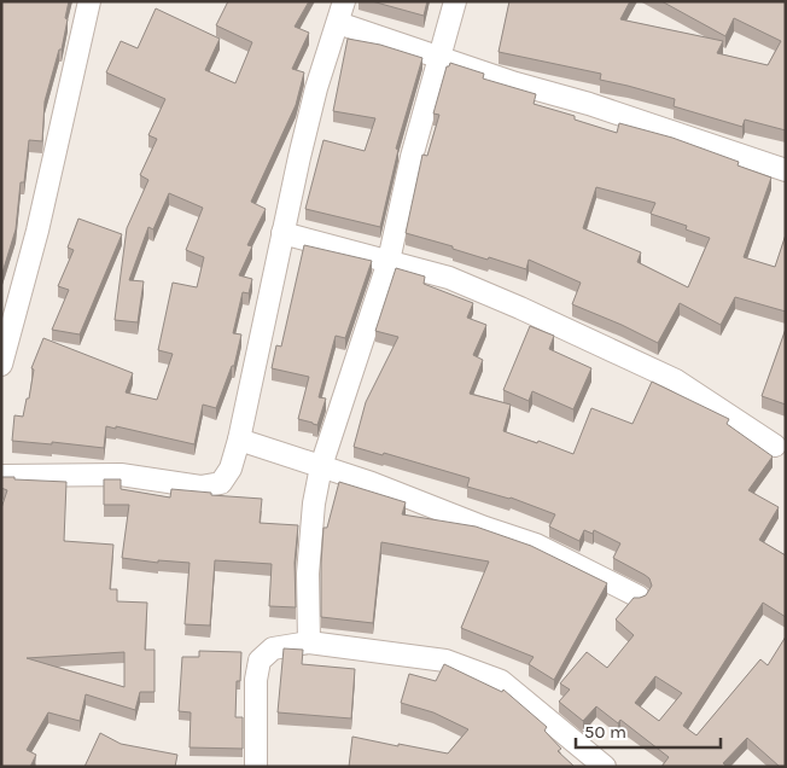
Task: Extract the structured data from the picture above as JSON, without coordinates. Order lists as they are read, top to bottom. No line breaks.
{"scale_bar":"50 m"}
